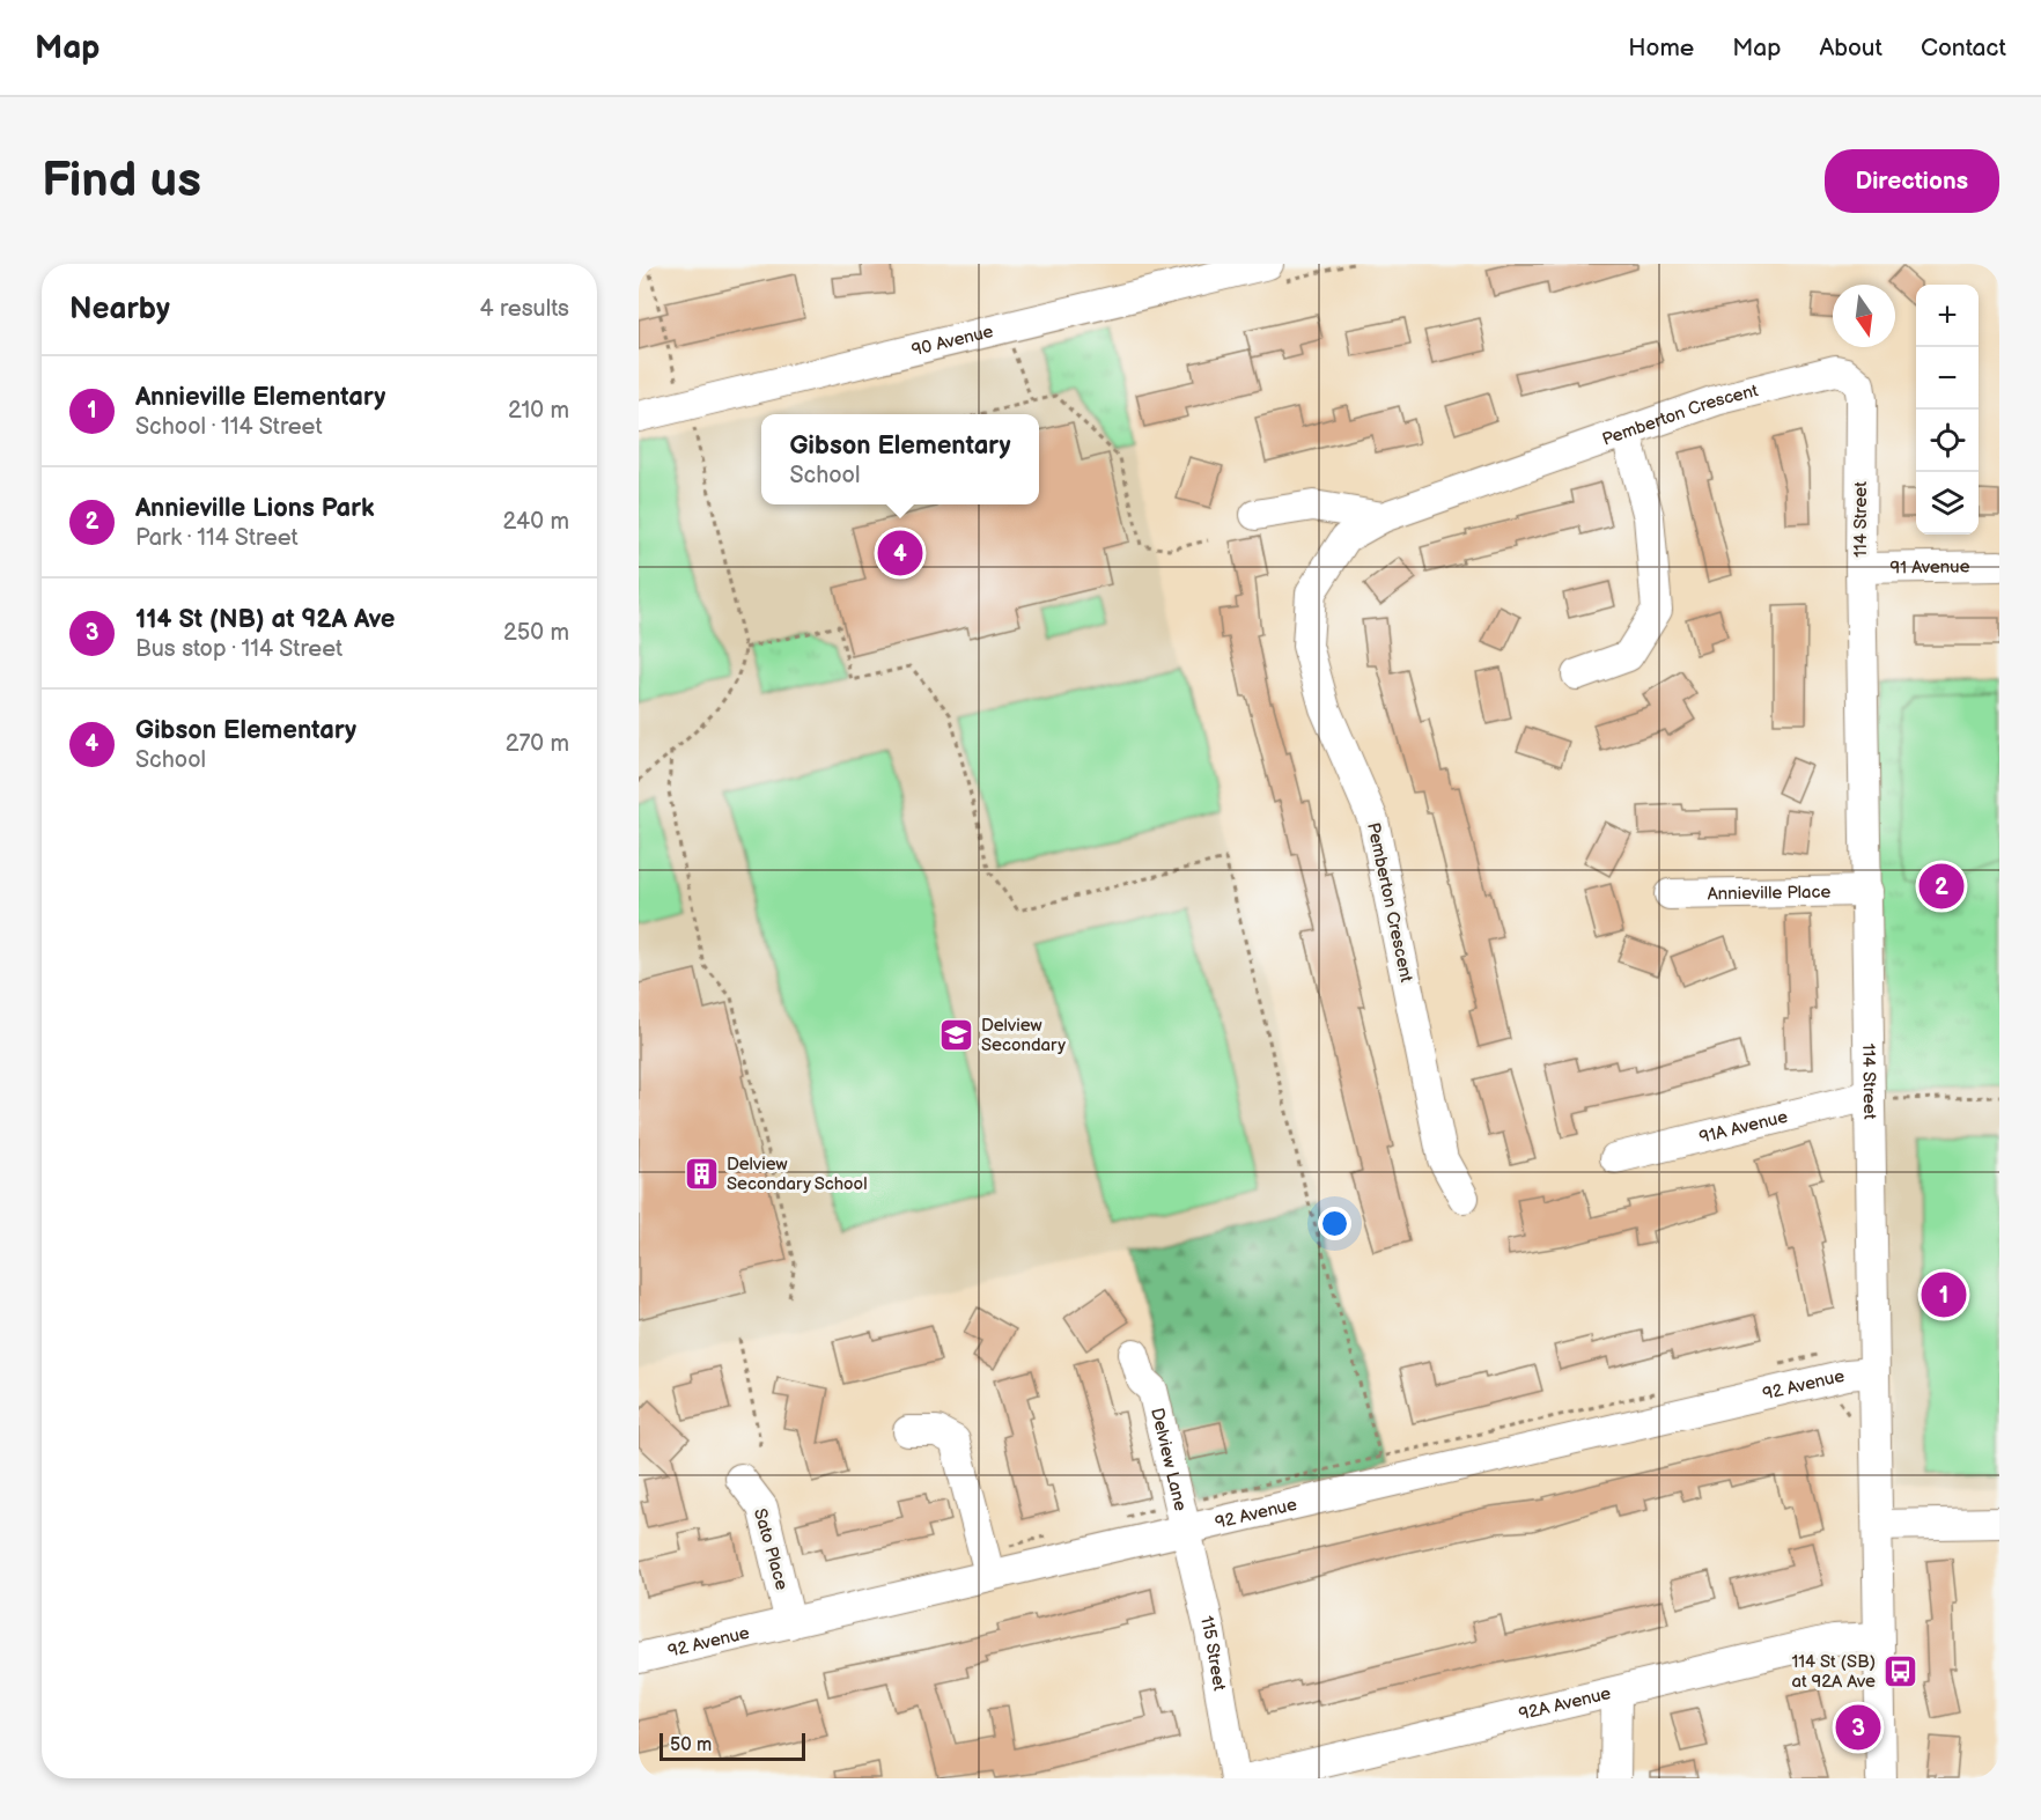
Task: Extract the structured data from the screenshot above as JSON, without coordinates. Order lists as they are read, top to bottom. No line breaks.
{"streets":{"street":["90 Avenue","Pemberton Crescent","114 Street","91 Avenue","Annieville Place","91A Avenue","92 Avenue","Delview Lane","Sato Place","115 Street","92A Avenue"]},"crossings":[["Pemberton Crescent","114 Street"],["114 Street","91 Avenue"],["114 Street","Annieville Place"],["114 Street","91A Avenue"],["114 Street","92 Avenue"],["114 Street","92A Avenue"],["92 Avenue","Delview Lane"],["92 Avenue","Sato Place"],["92 Avenue","115 Street"],["Delview Lane","115 Street"]],"places":{"school or university":["Delview Secondary"],"building":["Delview Secondary School"],"bus stop":["114 St (SB) at 92A Ave"]},"scale_bar":"50 m","north":"bottom","page":{"header":"Map","nav":["Home","Map","About","Contact"],"buttons":"Directions","title":"Find us","heading":["Nearby","4 results"],"map_buttons":["+","−"],"list":[{"mark":"1","name":"Annieville Elementary","note":"School · 114 Street","value":"210 m"},{"mark":"2","name":"Annieville Lions Park","note":"Park · 114 Street","value":"240 m"},{"mark":"3","name":"114 St (NB) at 92A Ave","note":"Bus stop · 114 Street","value":"250 m"},{"mark":"4","name":"Gibson Elementary","note":"School","value":"270 m"}],"popup":["Gibson Elementary","School"],"pins":["4","2","1","3"],"scale":"50 m"}}
